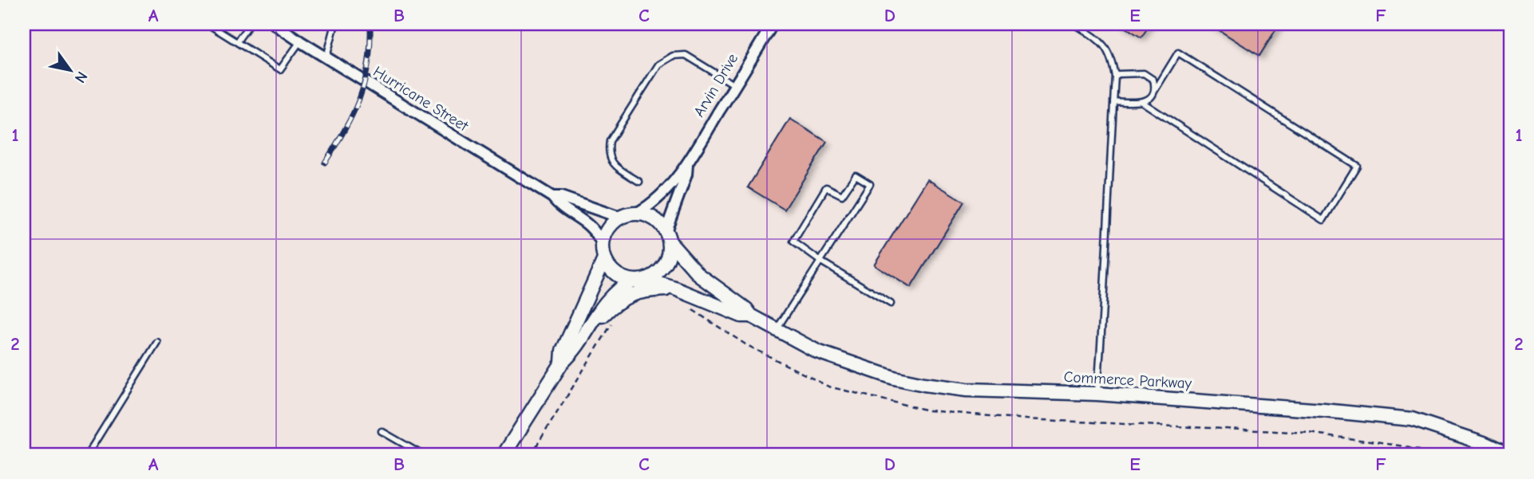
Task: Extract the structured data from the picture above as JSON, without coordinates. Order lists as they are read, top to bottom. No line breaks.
{"streets":{"street":["Arvin Drive","Hurricane Street","Commerce Parkway"]},"crossings":[["Arvin Drive","Hurricane Street"],["Arvin Drive","Commerce Parkway"],["Hurricane Street","Commerce Parkway"]],"north":"bottom right","grid":{"columns":["A","B","C","D","E","F"],"rows":["1","2"]}}
